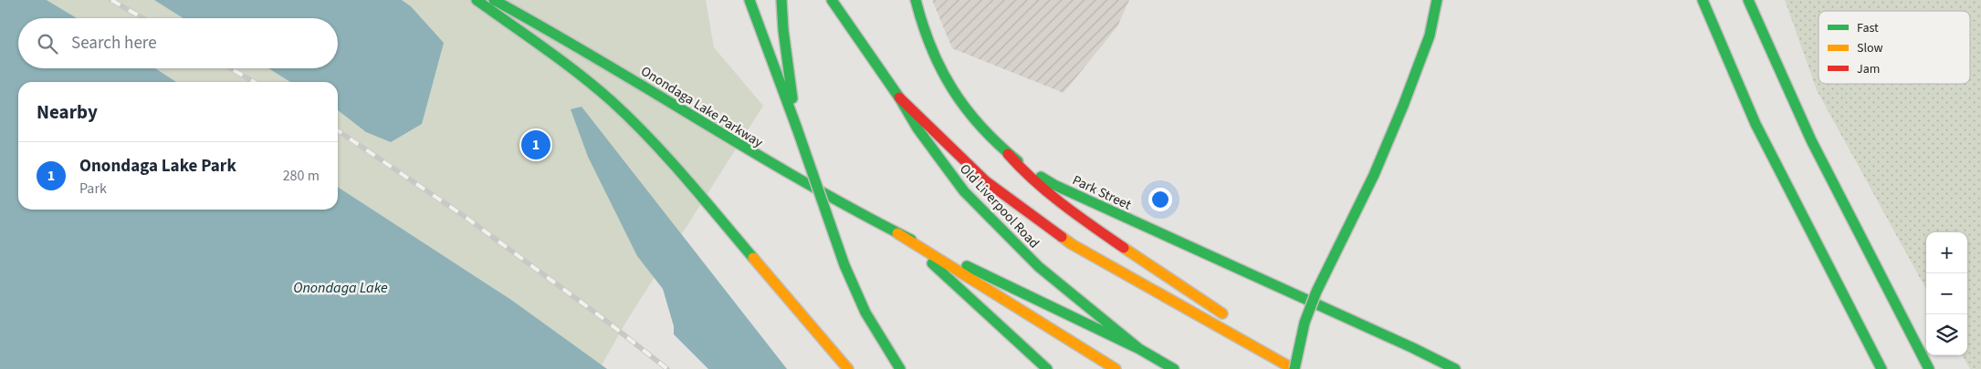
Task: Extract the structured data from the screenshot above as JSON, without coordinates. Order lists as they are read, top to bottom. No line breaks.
{"streets":{"main road":["Onondaga Lake Parkway","Park Street","Old Liverpool Road"]},"water":["Onondaga Lake"],"legend":["Fast","Slow","Jam"],"page":{"search":"Search here","heading":"Nearby","pins":"1","list":[{"mark":"1","name":"Onondaga Lake Park","note":"Park","value":"280 m"}],"map_buttons":["+","−"]}}
